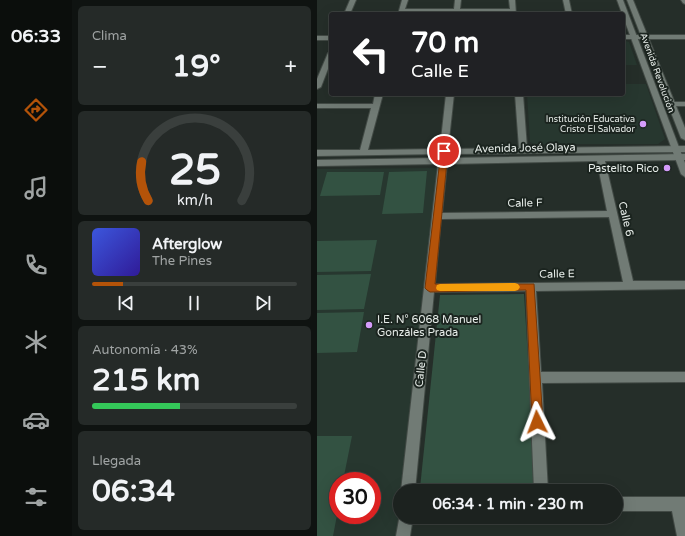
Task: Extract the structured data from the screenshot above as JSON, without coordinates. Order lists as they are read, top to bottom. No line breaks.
{"streets":{"street":["Avenida Revolución","Avenida José Olaya","Calle F","Calle 6","Calle E","Calle D"]},"crossings":[["Avenida Revolución","Avenida José Olaya"],["Avenida José Olaya","Calle 6"],["Avenida José Olaya","Calle D"],["Calle F","Calle 6"],["Calle F","Calle D"],["Calle 6","Calle E"],["Calle E","Calle D"]],"places":["Institución Educativa Cristo El Salvador","Pastelito Rico","I.E. N° 6068 Manuel Gonzáles Prada"],"page":{"tabs":"06:33","tile":["Clima",["Autonomía · 43%","215 km"],["Llegada","06:34"]],"turn":["70 m","Calle E"],"heat":["−","19°","+"],"song":["Afterglow","The Pines"],"limit":"30","trip":"06:34 · 1 min · 230 m","gauge":["25","km/h"]}}
